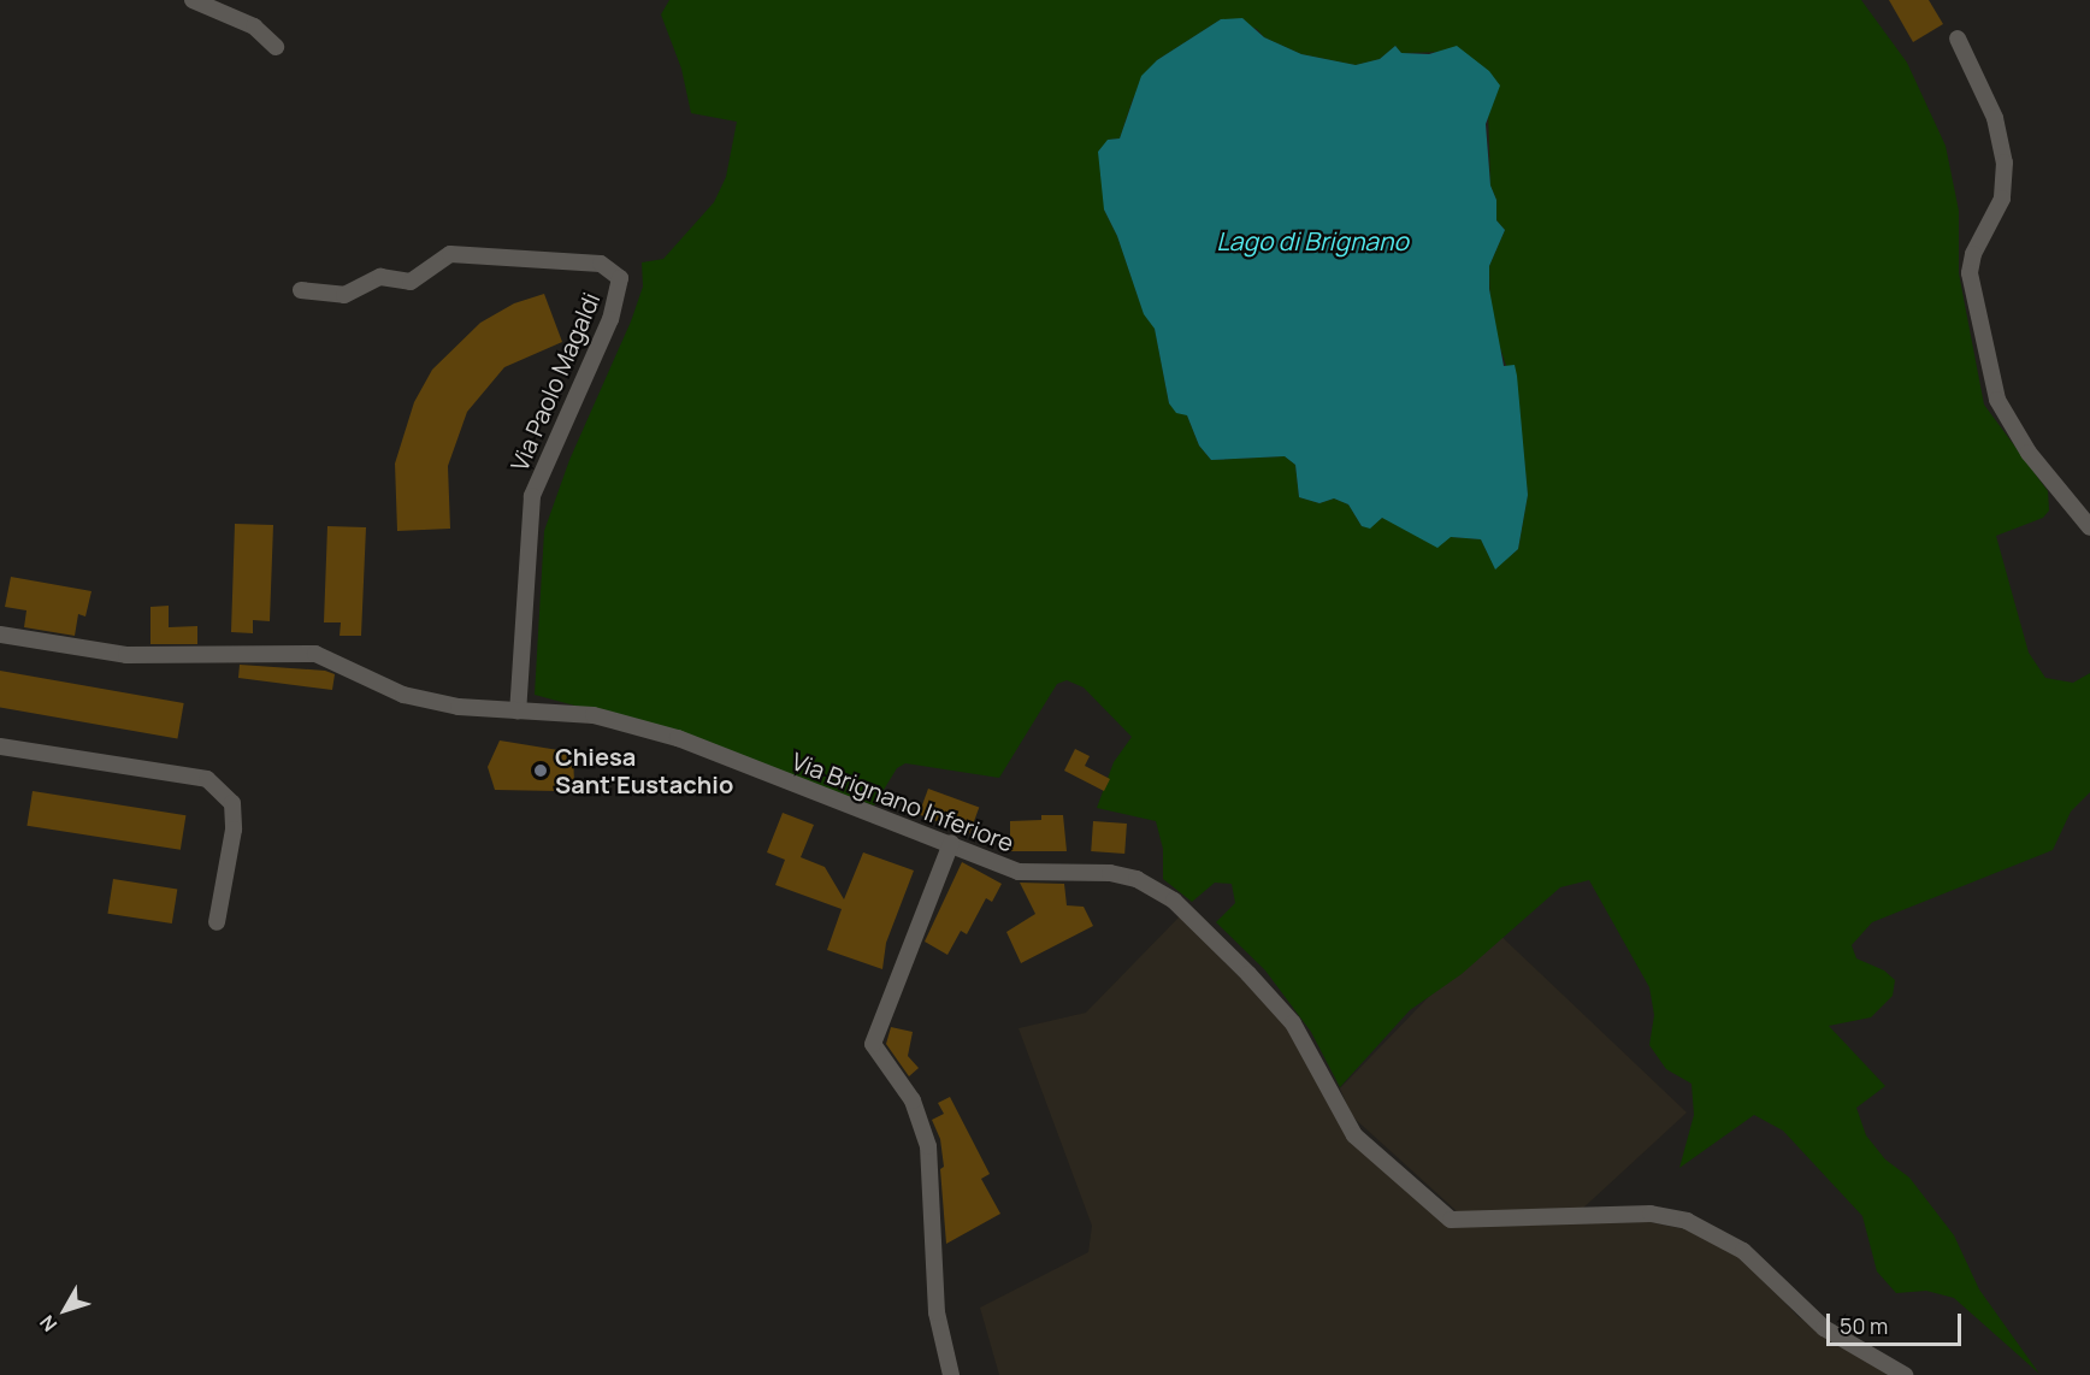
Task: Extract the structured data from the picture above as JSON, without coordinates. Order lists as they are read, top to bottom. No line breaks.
{"streets":{"street":["Via Paolo Magaldi","Via Brignano Inferiore"]},"crossings":[["Via Paolo Magaldi","Via Brignano Inferiore"]],"water":["Lago di Brignano"],"places":["Chiesa Sant'Eustachio"],"scale_bar":"50 m","north":"bottom left"}
